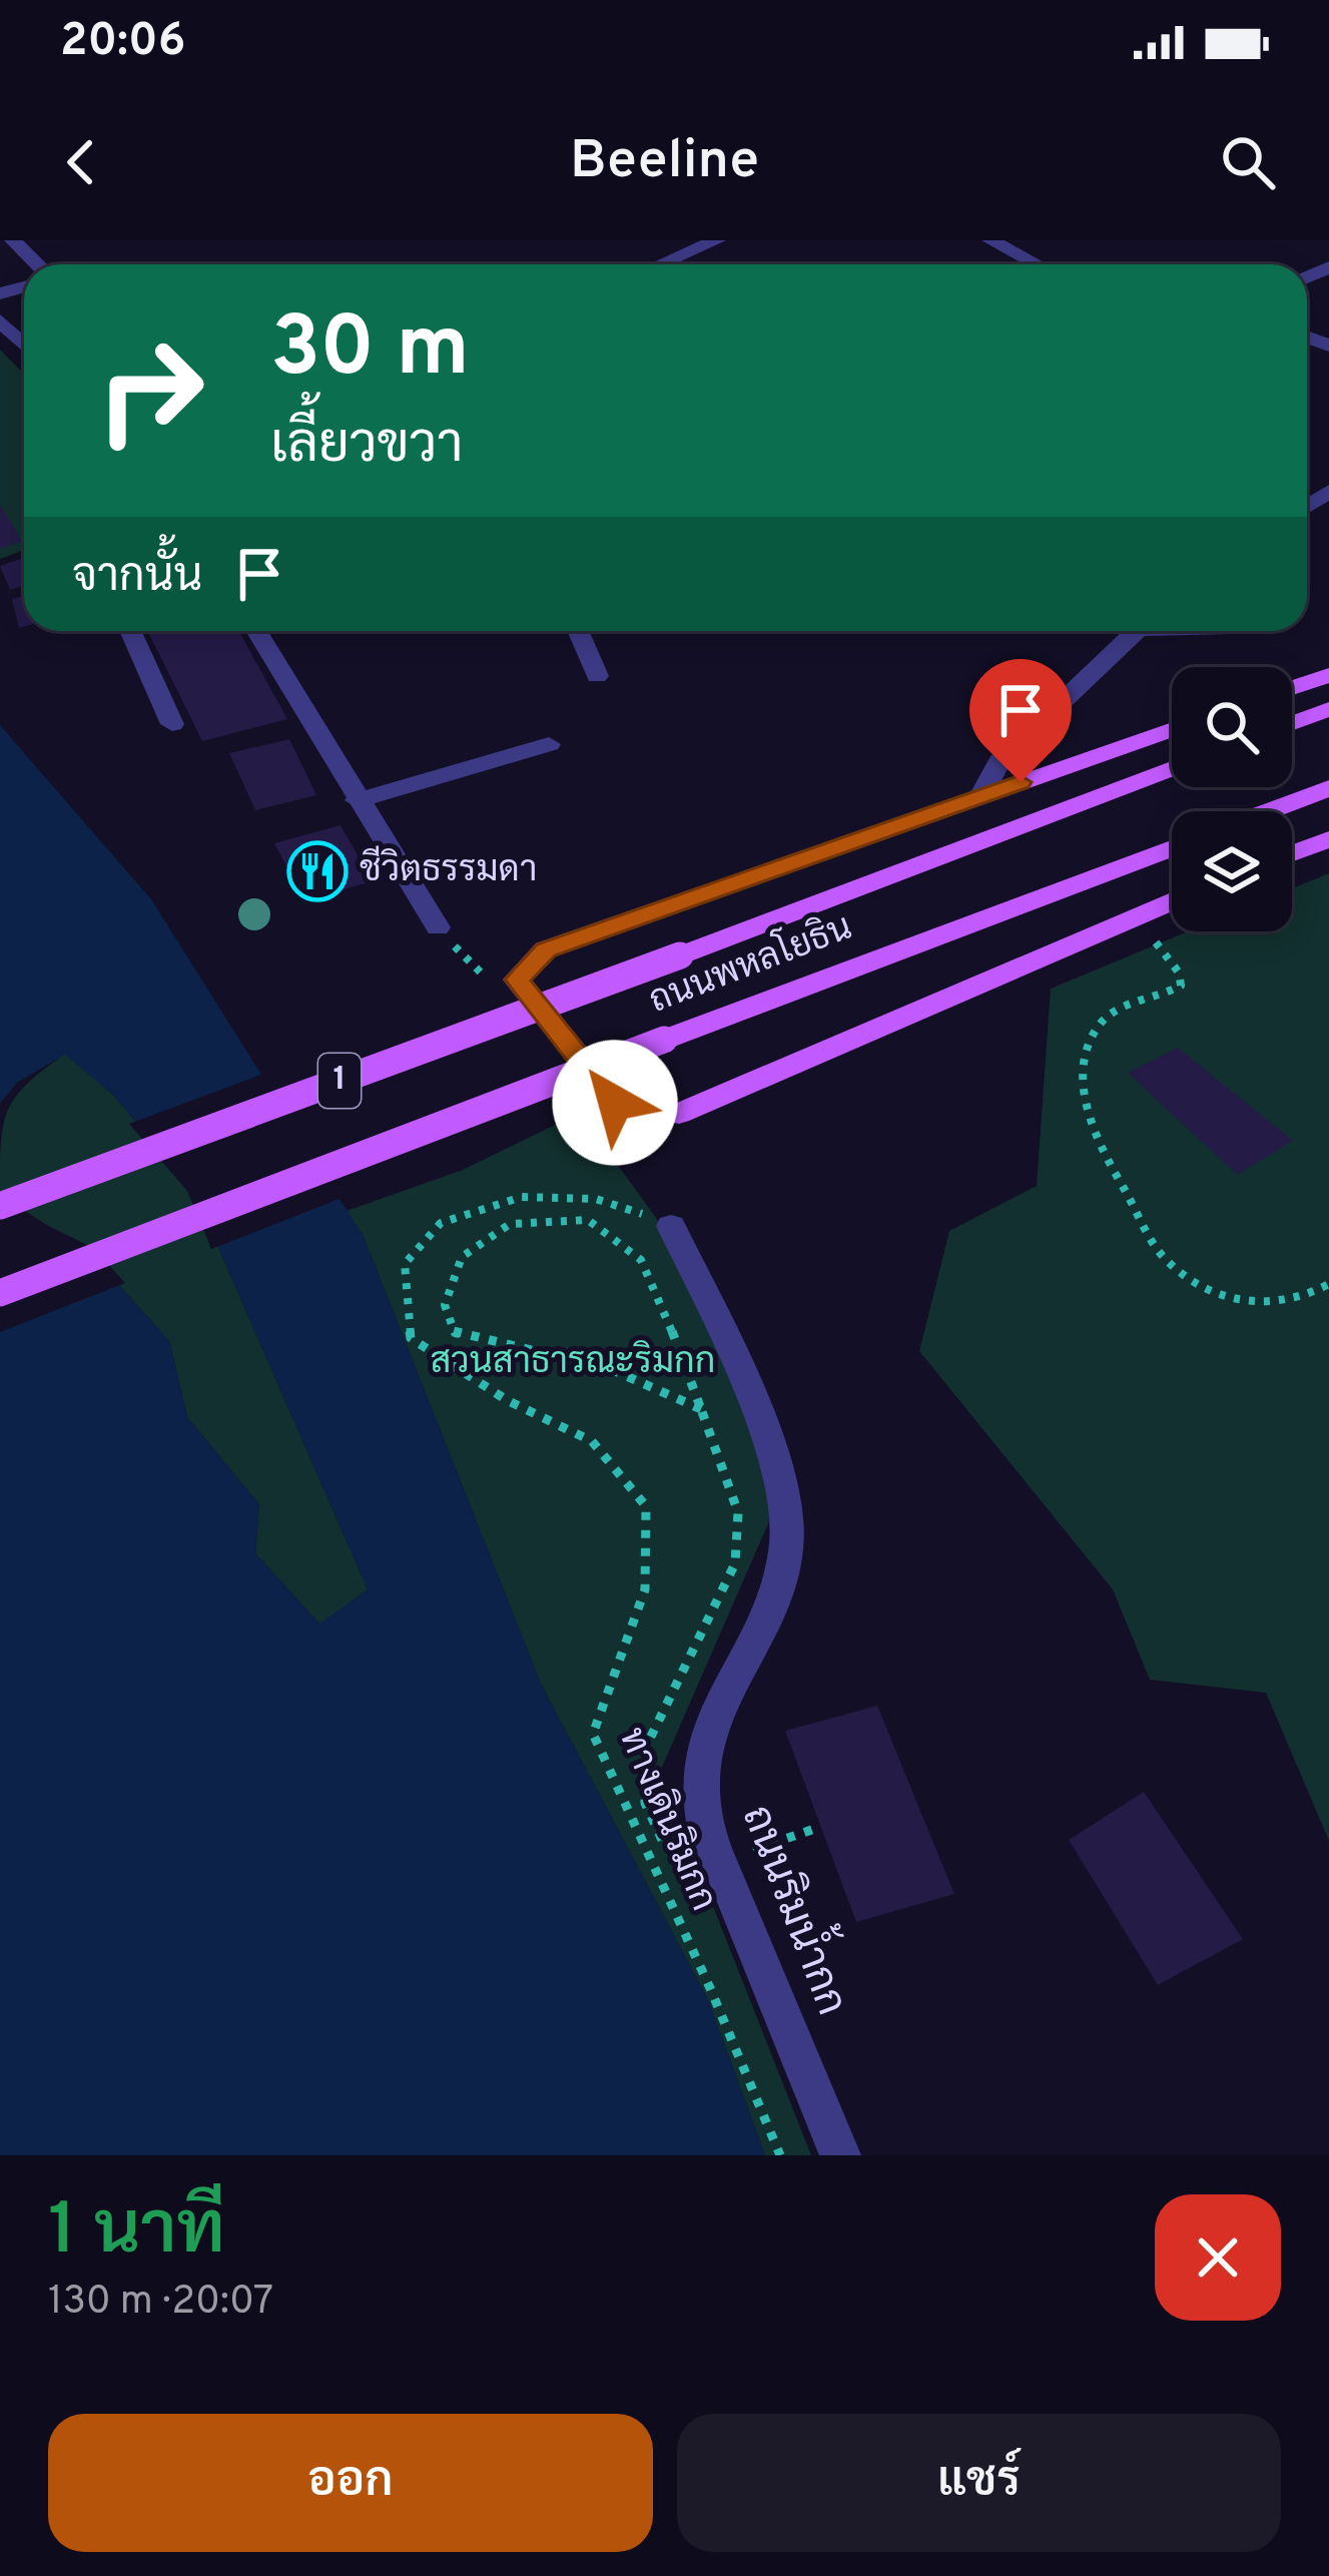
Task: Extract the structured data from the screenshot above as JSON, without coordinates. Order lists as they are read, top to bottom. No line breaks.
{"streets":{"main road":["ถนนพหลโยธิน","1"],"street":["ถนนริมน้ำกก"],"path":["ทางเดินริมกก"]},"crossings":[["ทางเดินริมกก","ถนนริมน้ำกก"]],"parks":["สวนสาธารณะริมกก"],"places":{"restaurant":["ชีวิตธรรมดา"]},"page":{"status":"20:06","header":"Beeline","turn":["30 m","เลี้ยวขวา"],"then":"จากนั้น","heading":["1 นาที","130 m · 20:07"],"buttons":["ออก","แชร์"]}}
